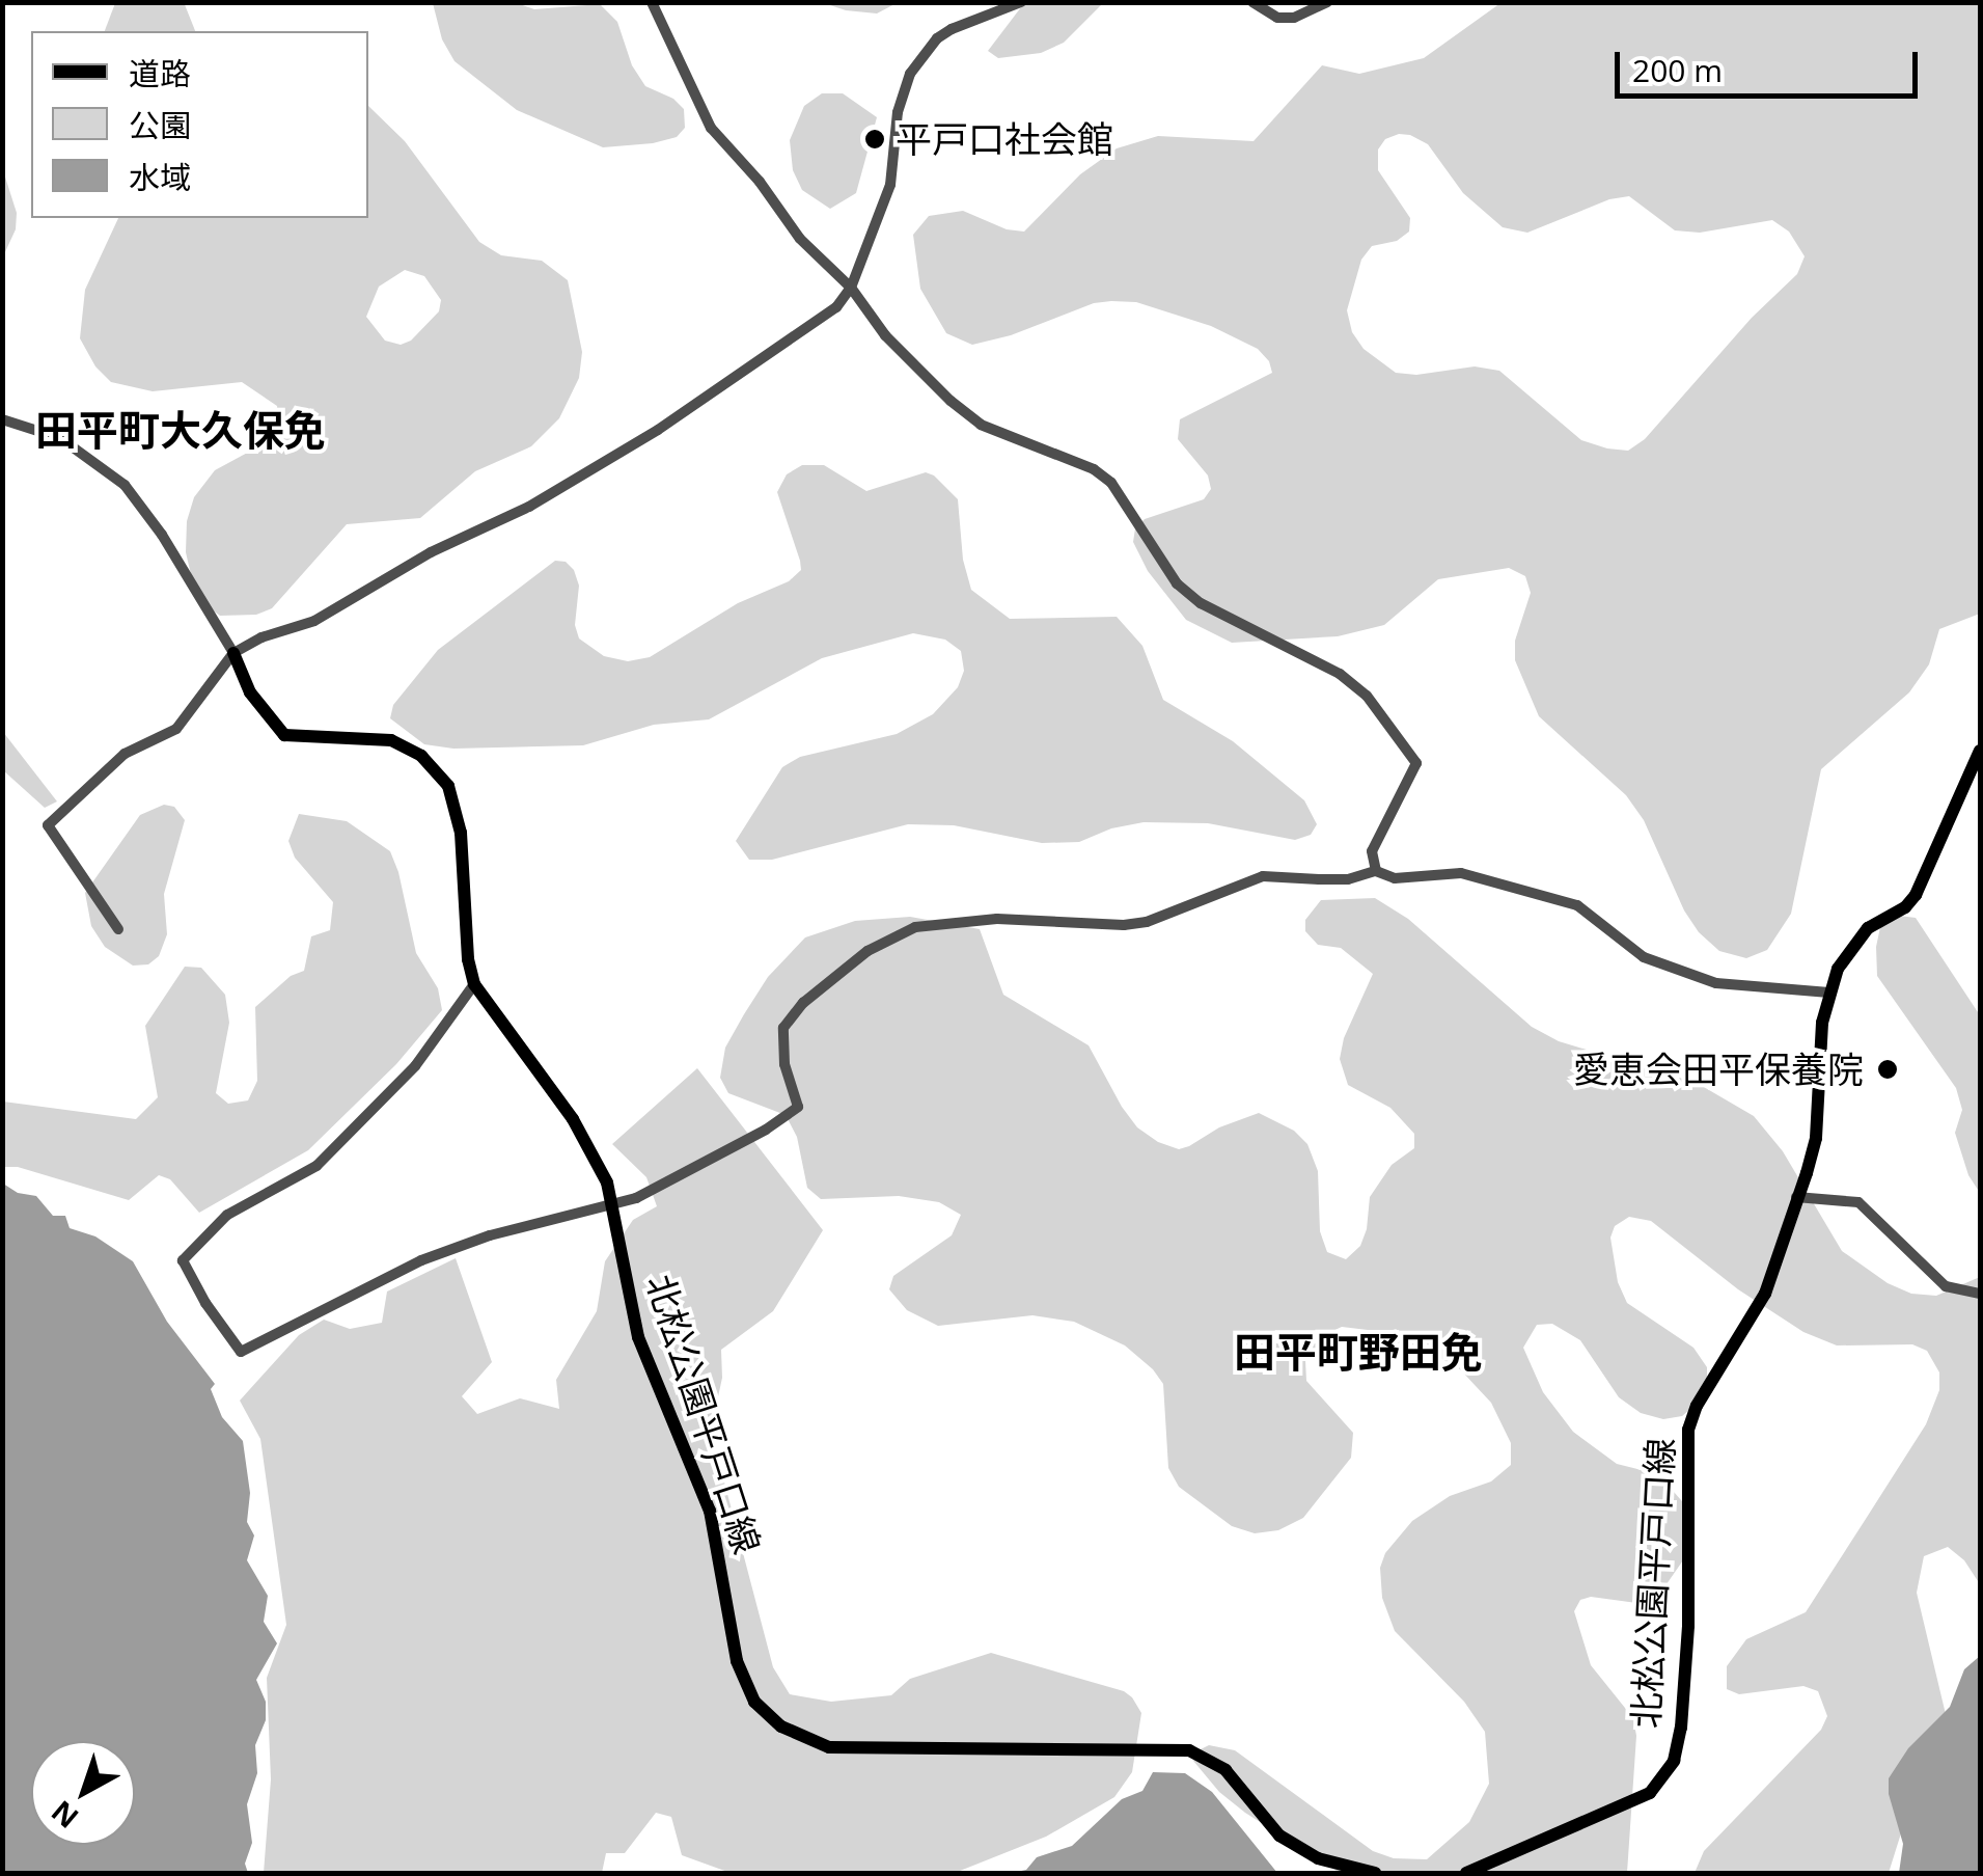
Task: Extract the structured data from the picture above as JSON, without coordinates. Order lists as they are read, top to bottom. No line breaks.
{"streets":{"main road":["北松公園平戸口線"]},"districts":["田平町大久保免","田平町野田免"],"places":["平戸口社会館","愛恵会田平保養院"],"legend":["道路","公園","水域"],"scale_bar":"200 m","north":"bottom left"}
